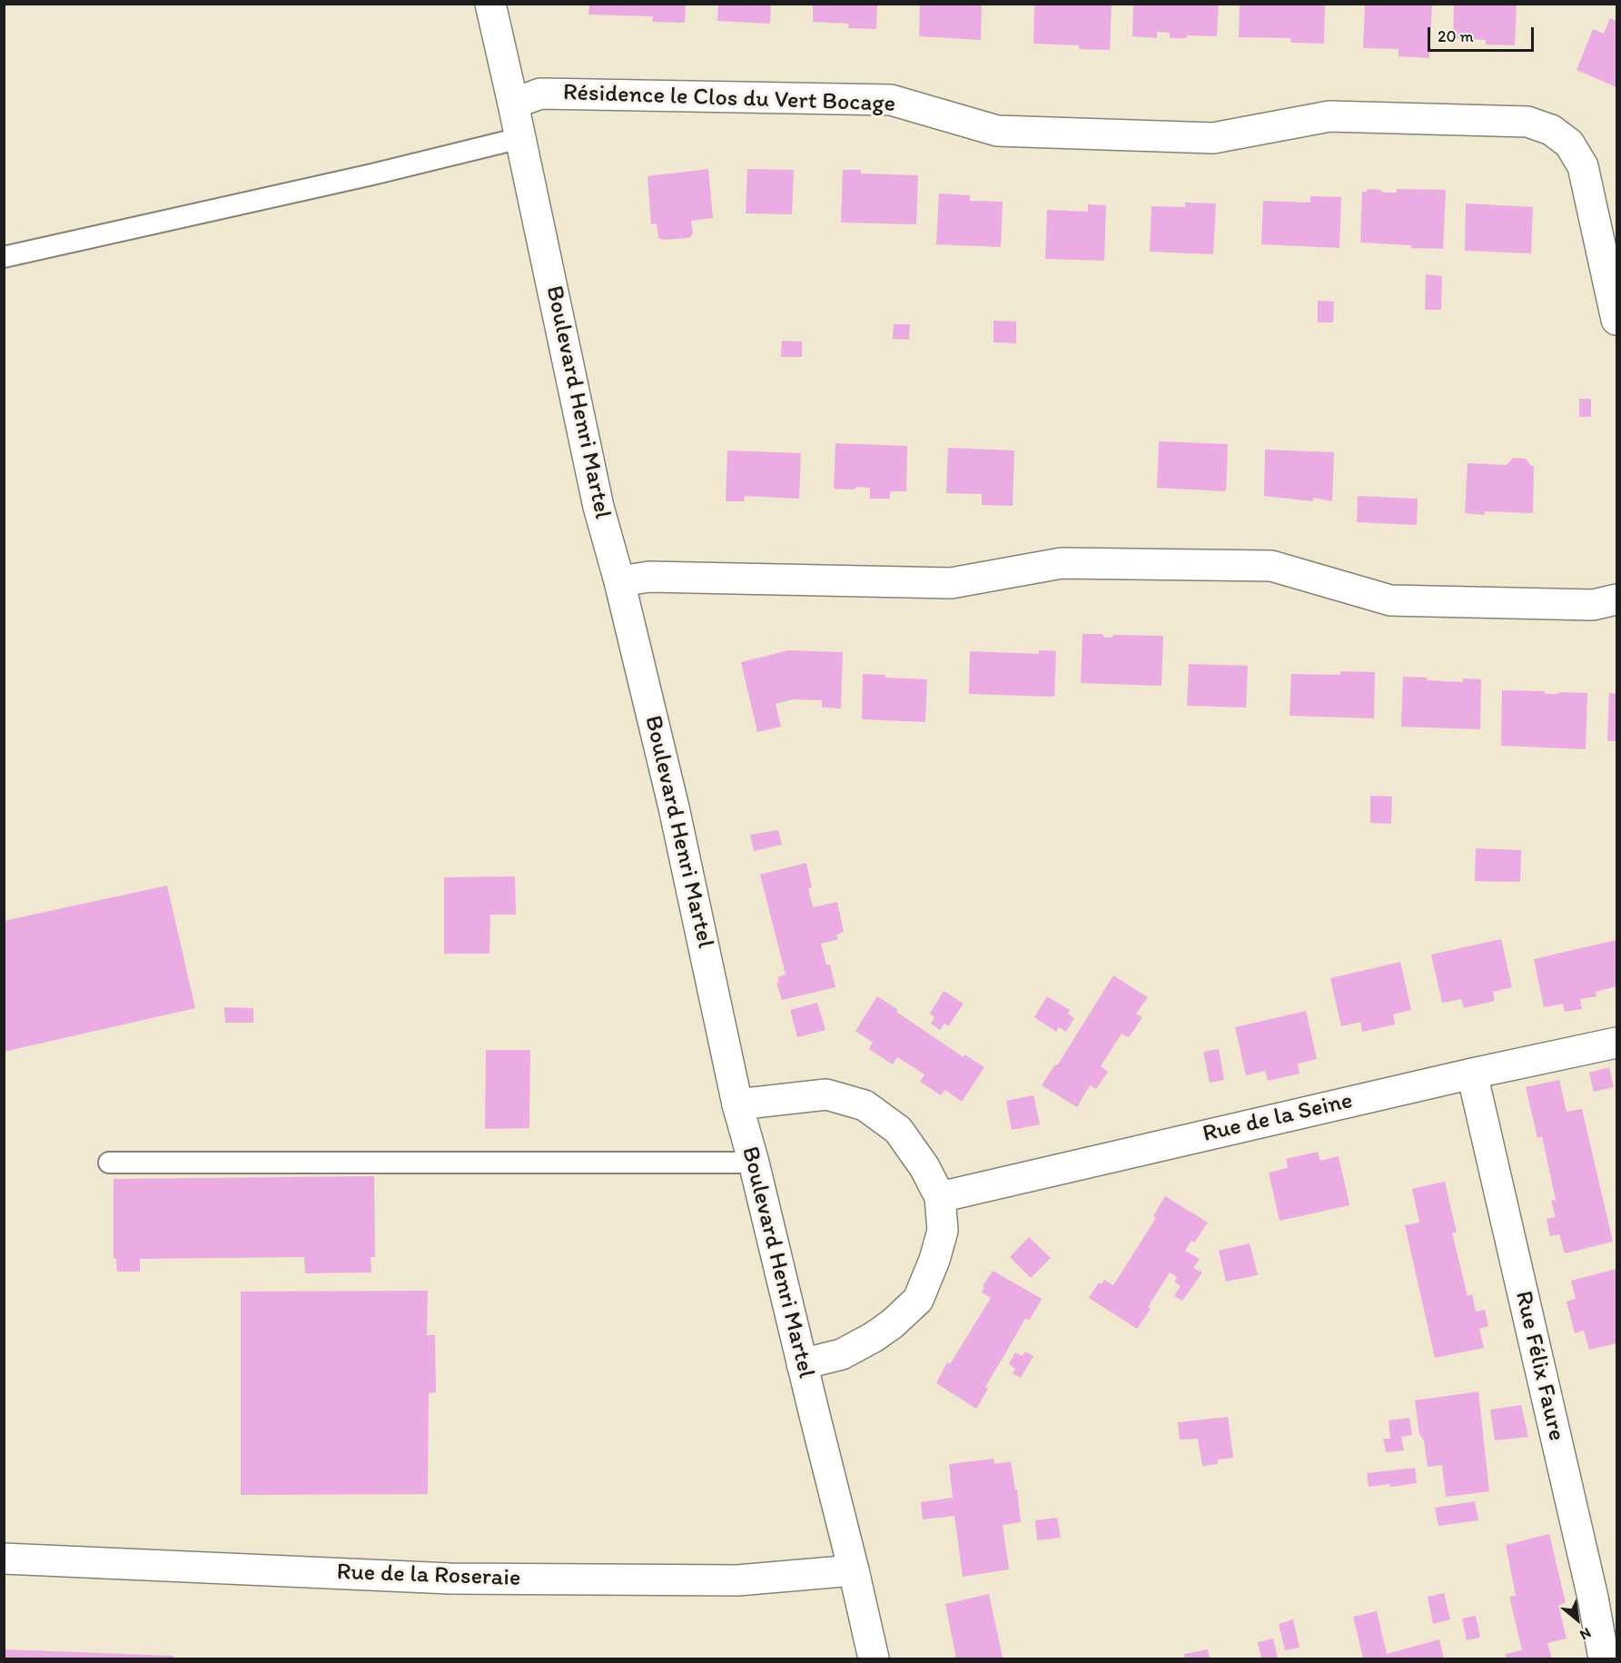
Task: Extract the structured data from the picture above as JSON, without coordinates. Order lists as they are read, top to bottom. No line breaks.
{"streets":{"street":["Résidence le Clos du Vert Bocage","Boulevard Henri Martel","Rue de la Seine","Rue Félix Faure","Rue de la Roseraie"]},"crossings":[["Résidence le Clos du Vert Bocage","Boulevard Henri Martel"],["Boulevard Henri Martel","Rue de la Roseraie"],["Rue de la Seine","Rue Félix Faure"]],"scale_bar":"20 m","north":"bottom right"}
